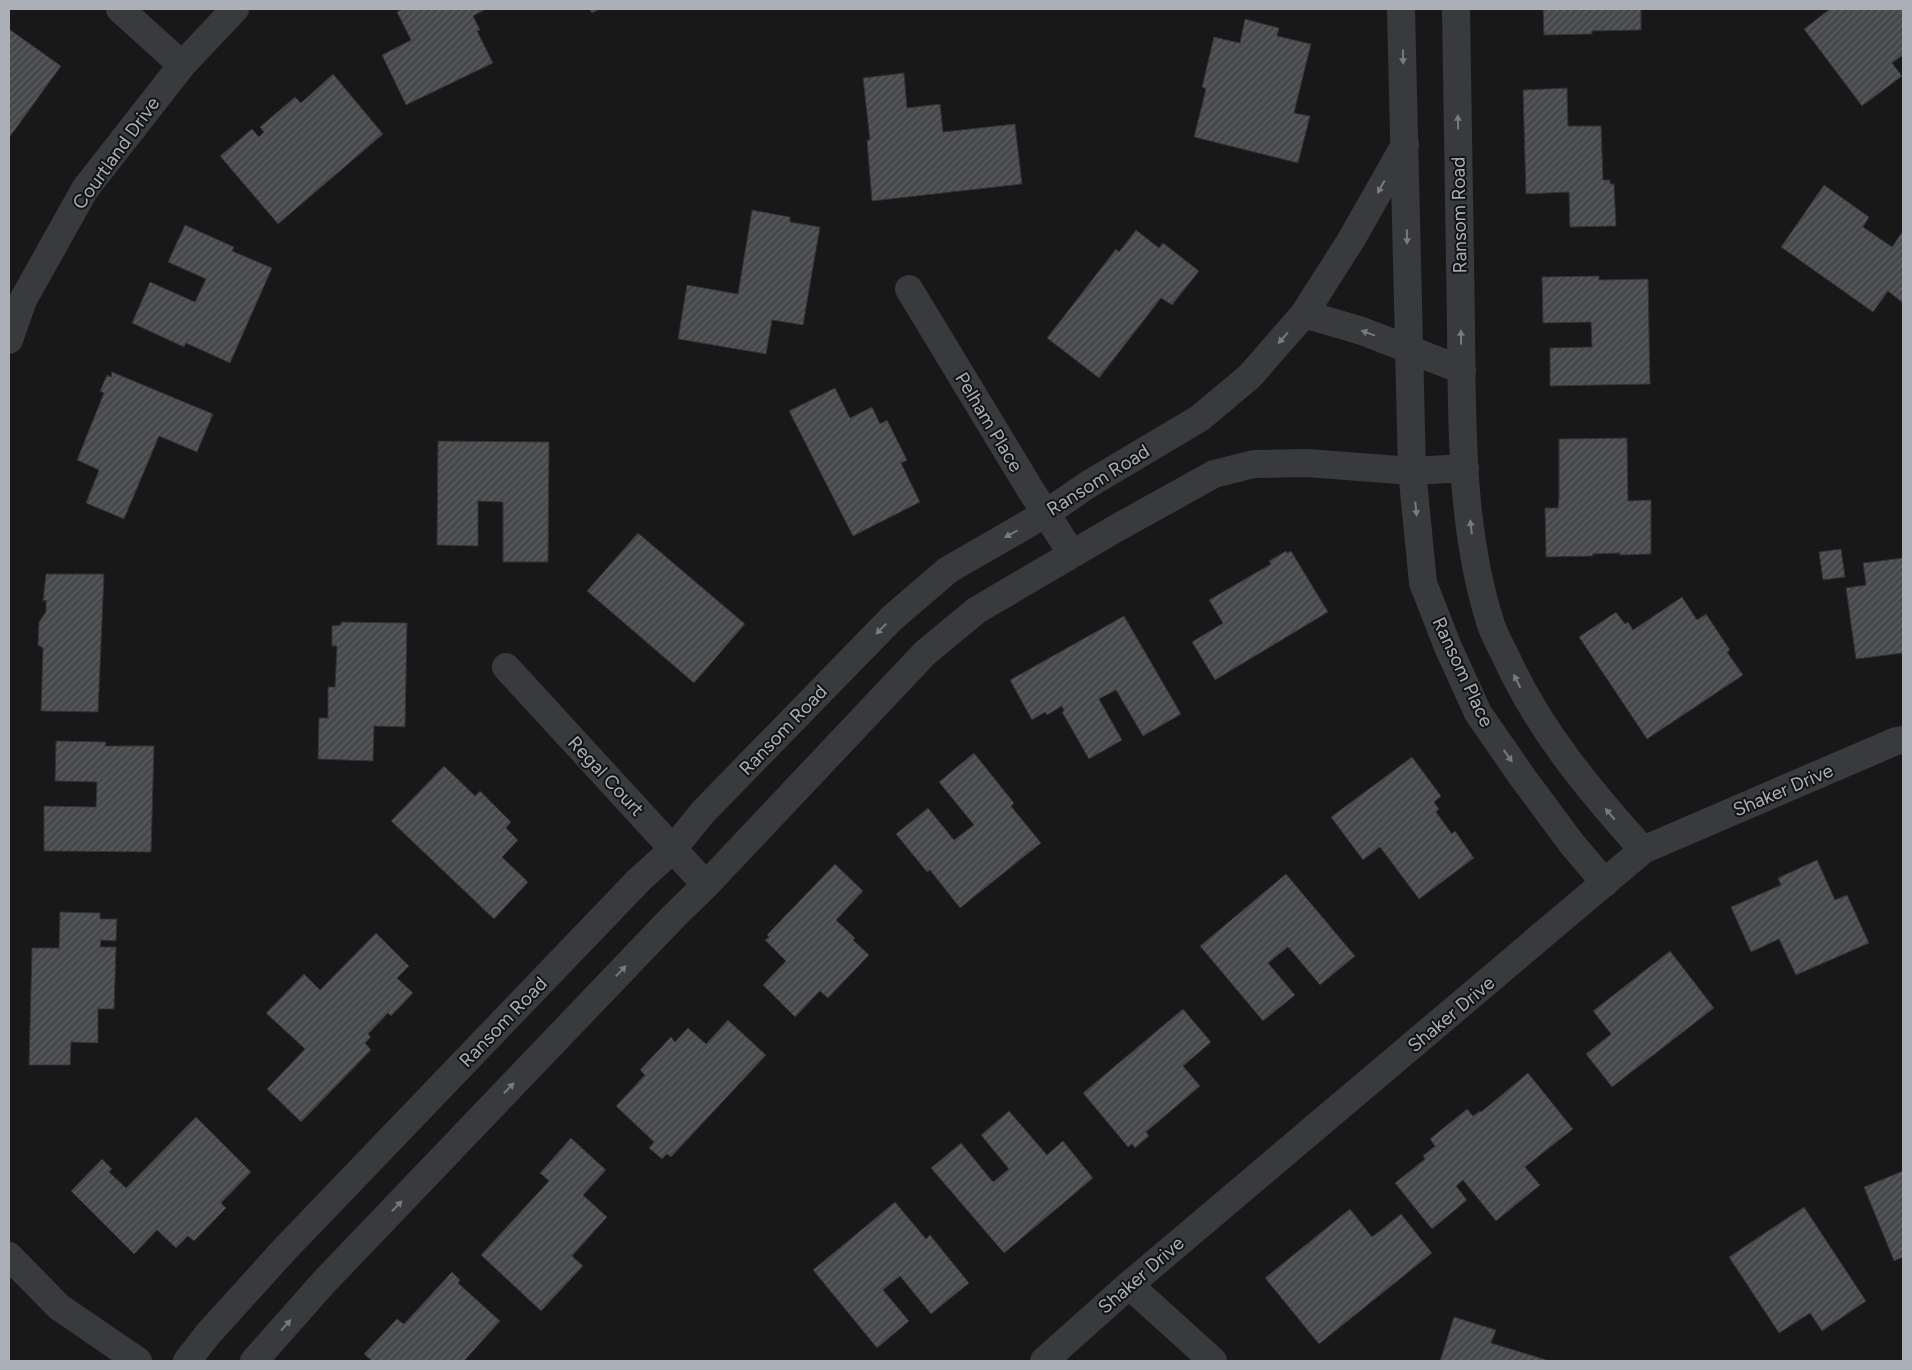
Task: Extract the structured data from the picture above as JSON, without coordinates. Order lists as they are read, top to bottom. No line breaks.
{"streets":{"street":["Courtland Drive","Ransom Road","Pelham Place","Ransom Place","Regal Court","Shaker Drive"]},"crossings":[["Ransom Road","Pelham Place"],["Ransom Road","Regal Court"],["Ransom Place","Shaker Drive"]]}
